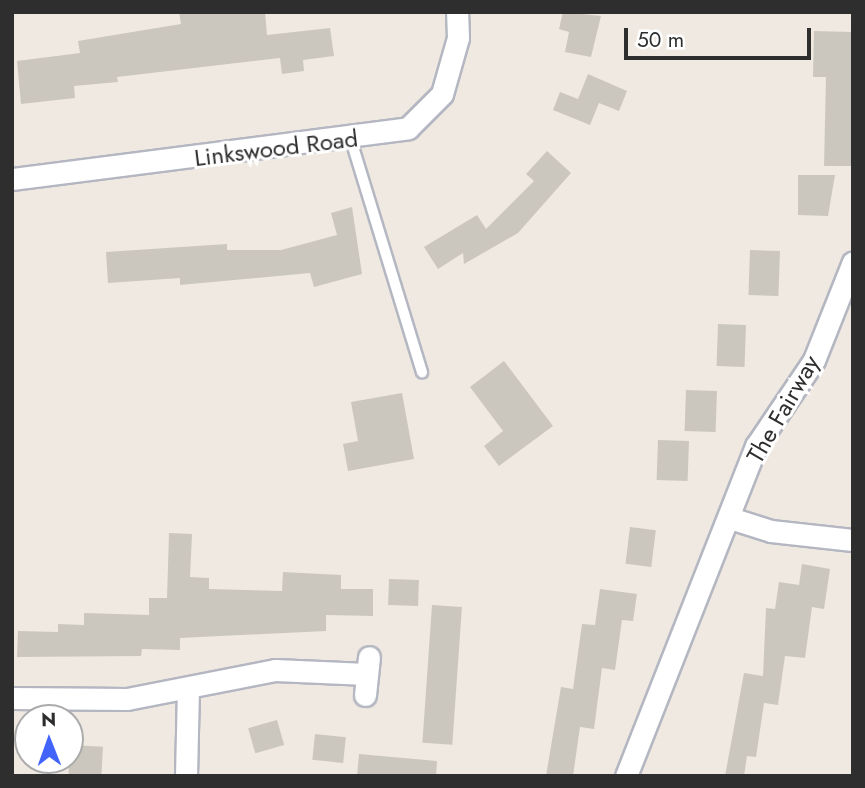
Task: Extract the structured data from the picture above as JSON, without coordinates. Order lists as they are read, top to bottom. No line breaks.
{"streets":{"street":["Linkswood Road","The Fairway"]},"scale_bar":"50 m","north":"top"}
